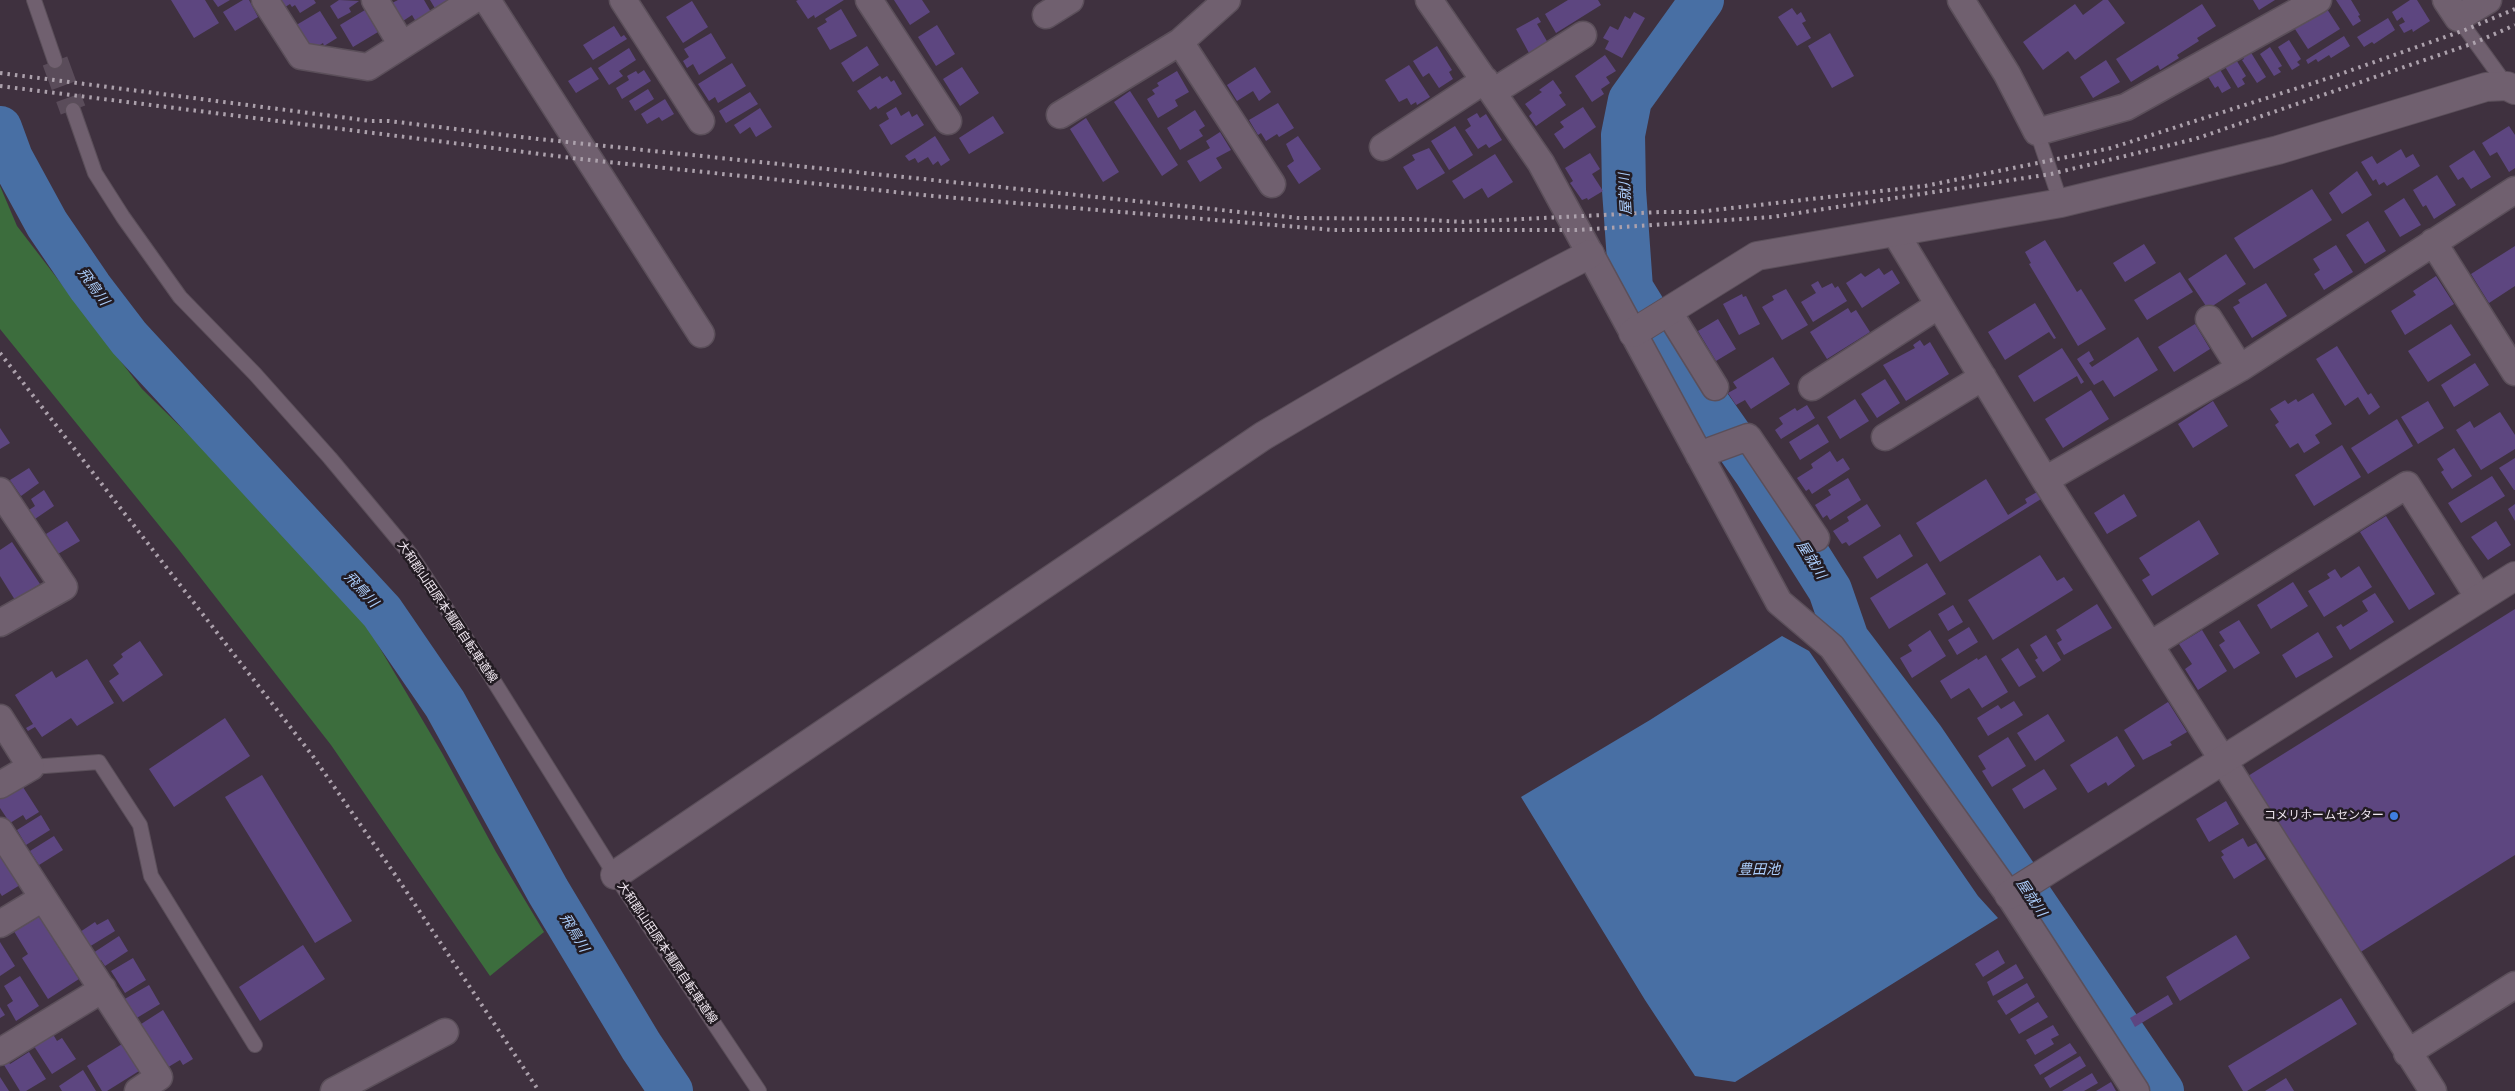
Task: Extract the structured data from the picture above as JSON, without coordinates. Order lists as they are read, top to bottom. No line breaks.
{"streets":{"lane":["大和郡山田原本橿原自転車道線"]},"water":["屋就川","飛鳥川","豊田池"],"places":["コメリホームセンター"]}
